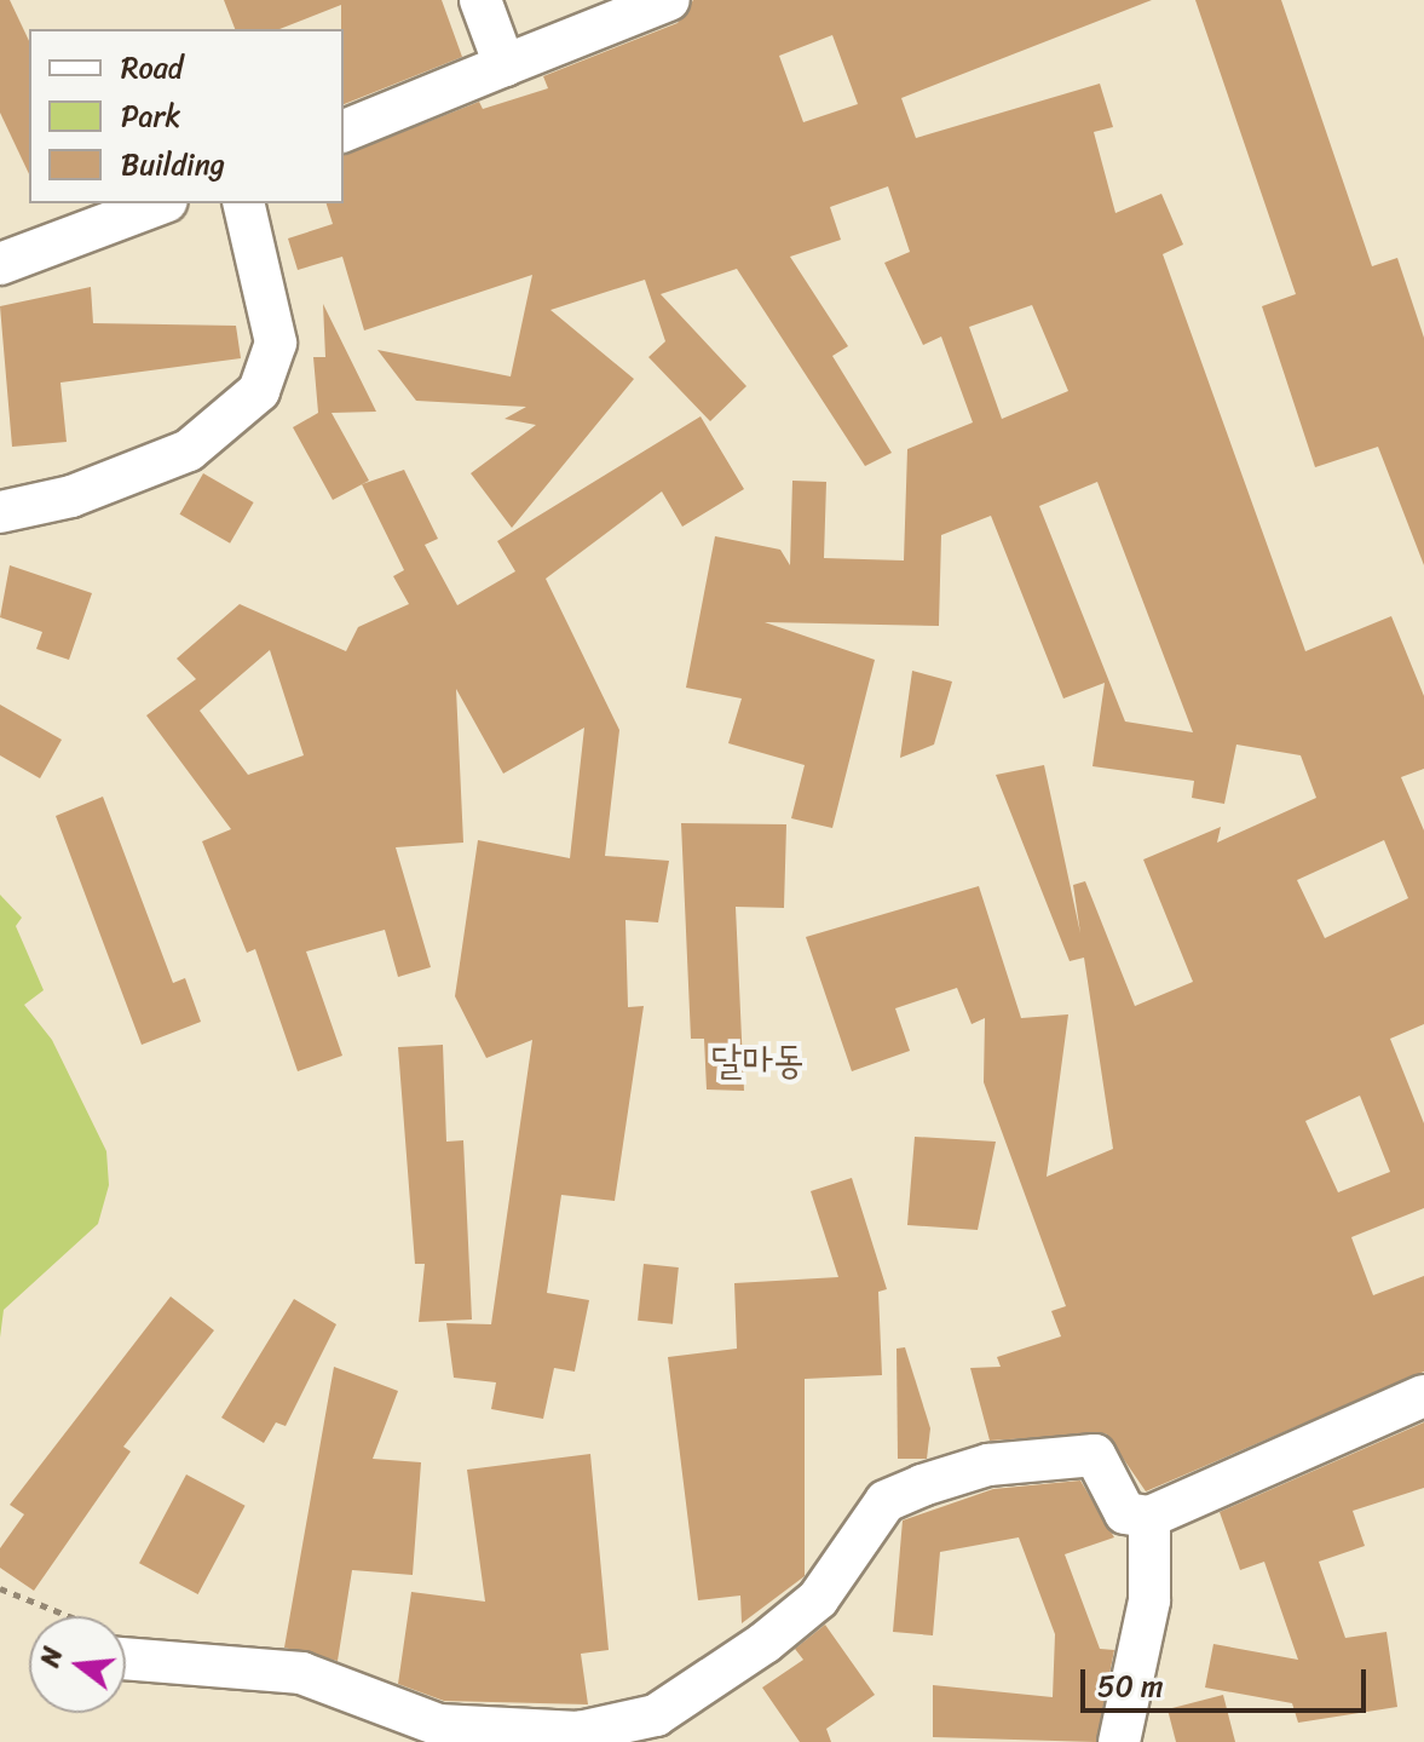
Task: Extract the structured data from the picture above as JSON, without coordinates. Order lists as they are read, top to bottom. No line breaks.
{"districts":["달마동"],"legend":["Road","Park","Building"],"scale_bar":"50 m","north":"left"}
